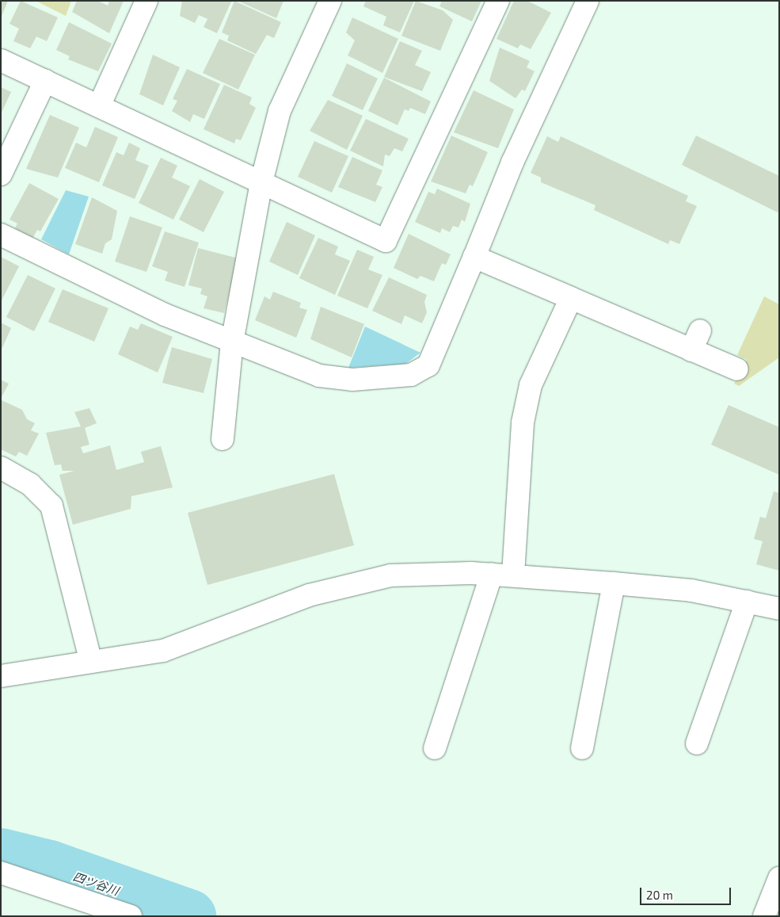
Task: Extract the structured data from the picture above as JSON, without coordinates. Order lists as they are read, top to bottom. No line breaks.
{"water":["四ツ谷川"],"scale_bar":"20 m"}
